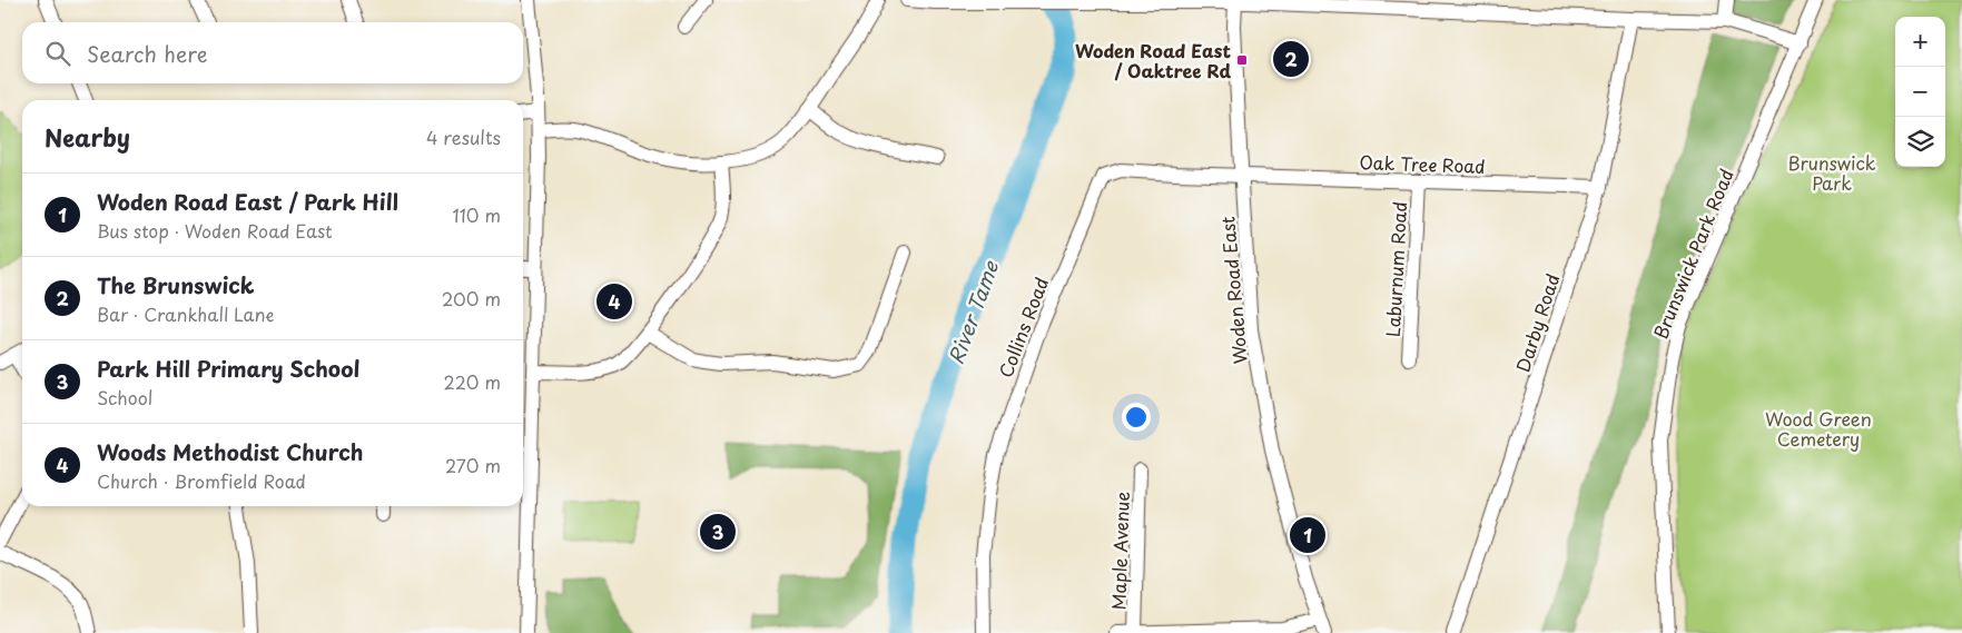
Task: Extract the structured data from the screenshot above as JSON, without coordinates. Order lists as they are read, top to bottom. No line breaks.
{"streets":{"street":["Oak Tree Road","Brunswick Park Road","Laburnum Road","Woden Road East","Darby Road","Collins Road","Maple Avenue"]},"crossings":[["Oak Tree Road","Laburnum Road"],["Oak Tree Road","Woden Road East"],["Oak Tree Road","Darby Road"],["Oak Tree Road","Collins Road"],["Woden Road East","Collins Road"]],"water":["River Tame"],"parks":["Brunswick Park","Wood Green Cemetery"],"places":{"transit":["Woden Road East / Oaktree Rd"]},"page":{"map_buttons":["+","−"],"search":"Search here","pins":["2","4","3","1"],"heading":["Nearby","4 results"],"list":[{"mark":"1","name":"Woden Road East / Park Hill","note":"Bus stop · Woden Road East","value":"110 m"},{"mark":"2","name":"The Brunswick","note":"Bar · Crankhall Lane","value":"200 m"},{"mark":"3","name":"Park Hill Primary School","note":"School","value":"220 m"},{"mark":"4","name":"Woods Methodist Church","note":"Church · Bromfield Road","value":"270 m"}]}}
